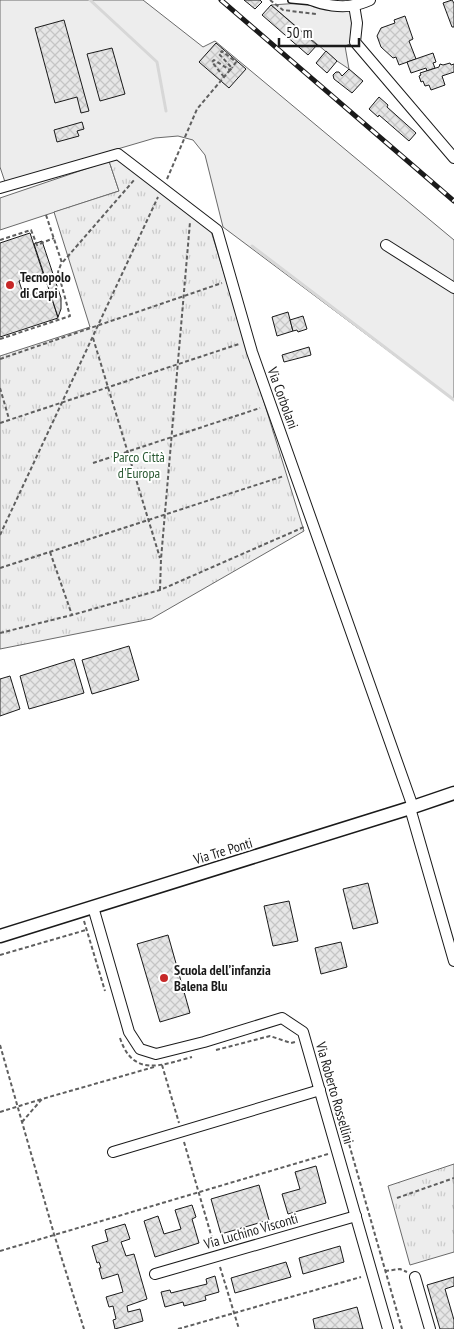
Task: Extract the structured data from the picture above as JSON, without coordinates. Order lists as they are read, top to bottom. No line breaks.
{"streets":{"street":["Via Corbolani","Via Tre Ponti","Via Roberto Rossellini","Via Luchino Visconti"]},"crossings":[["Via Corbolani","Via Tre Ponti"],["Via Tre Ponti","Via Roberto Rossellini"],["Via Roberto Rossellini","Via Luchino Visconti"]],"parks":["Parco Città d'Europa"],"places":["Tecnopolo di Carpi","Scuola dell’infanzia Balena Blu"],"scale_bar":"50 m"}
